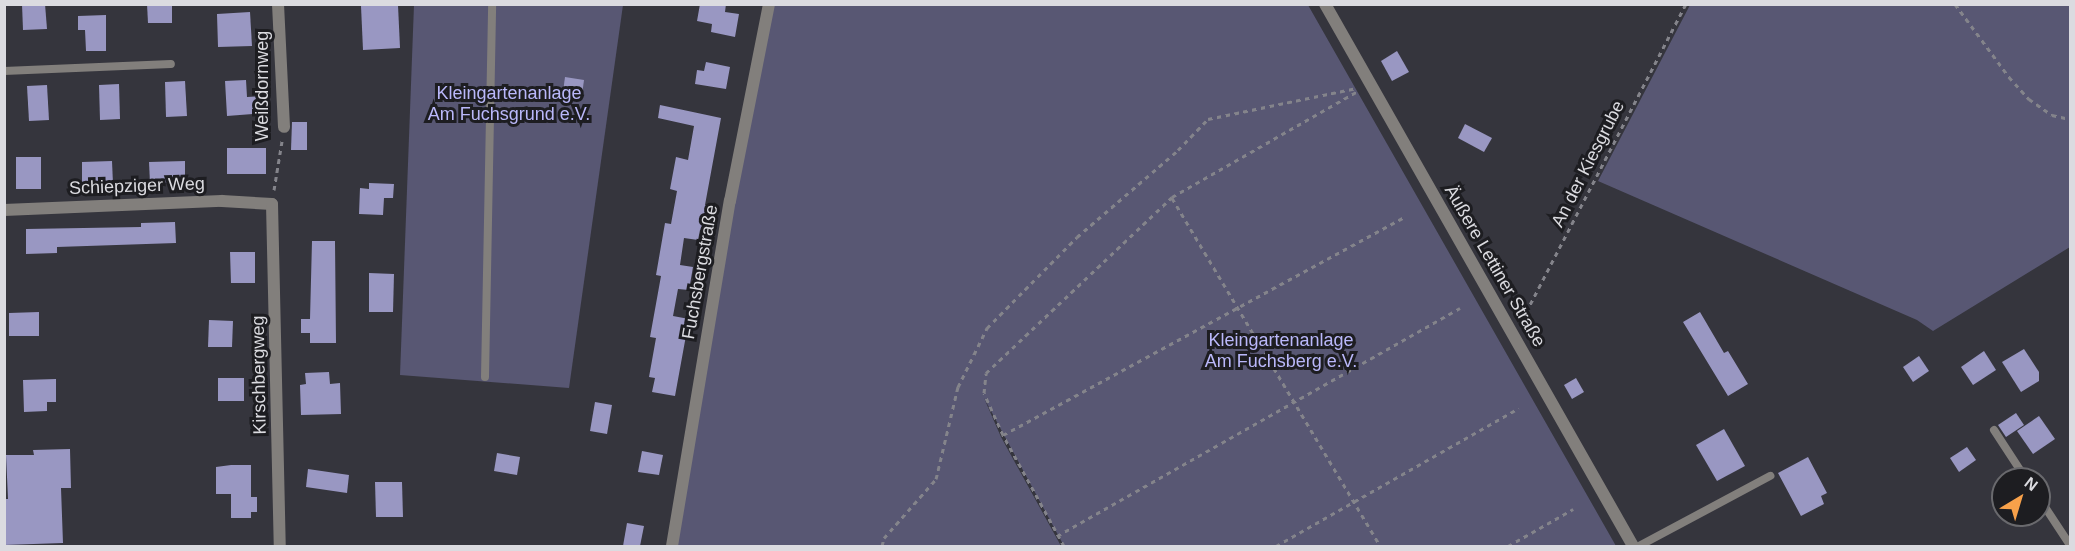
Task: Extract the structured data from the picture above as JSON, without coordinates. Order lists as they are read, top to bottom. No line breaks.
{"streets":{"street":["Weißdornweg","Schiepziger Weg","Äußere Lettiner Straße","Fuchsbergstraße","Kirschbergweg"],"path":["An der Kiesgrube"]},"crossings":[["Weißdornweg","Schiepziger Weg"],["Weißdornweg","Kirschbergweg"],["An der Kiesgrube","Äußere Lettiner Straße"],["Schiepziger Weg","Kirschbergweg"]],"parks":["Kleingartenanlage Am Fuchsgrund e.V.","Kleingartenanlage Am Fuchsberg e.V."],"north":"top right"}
